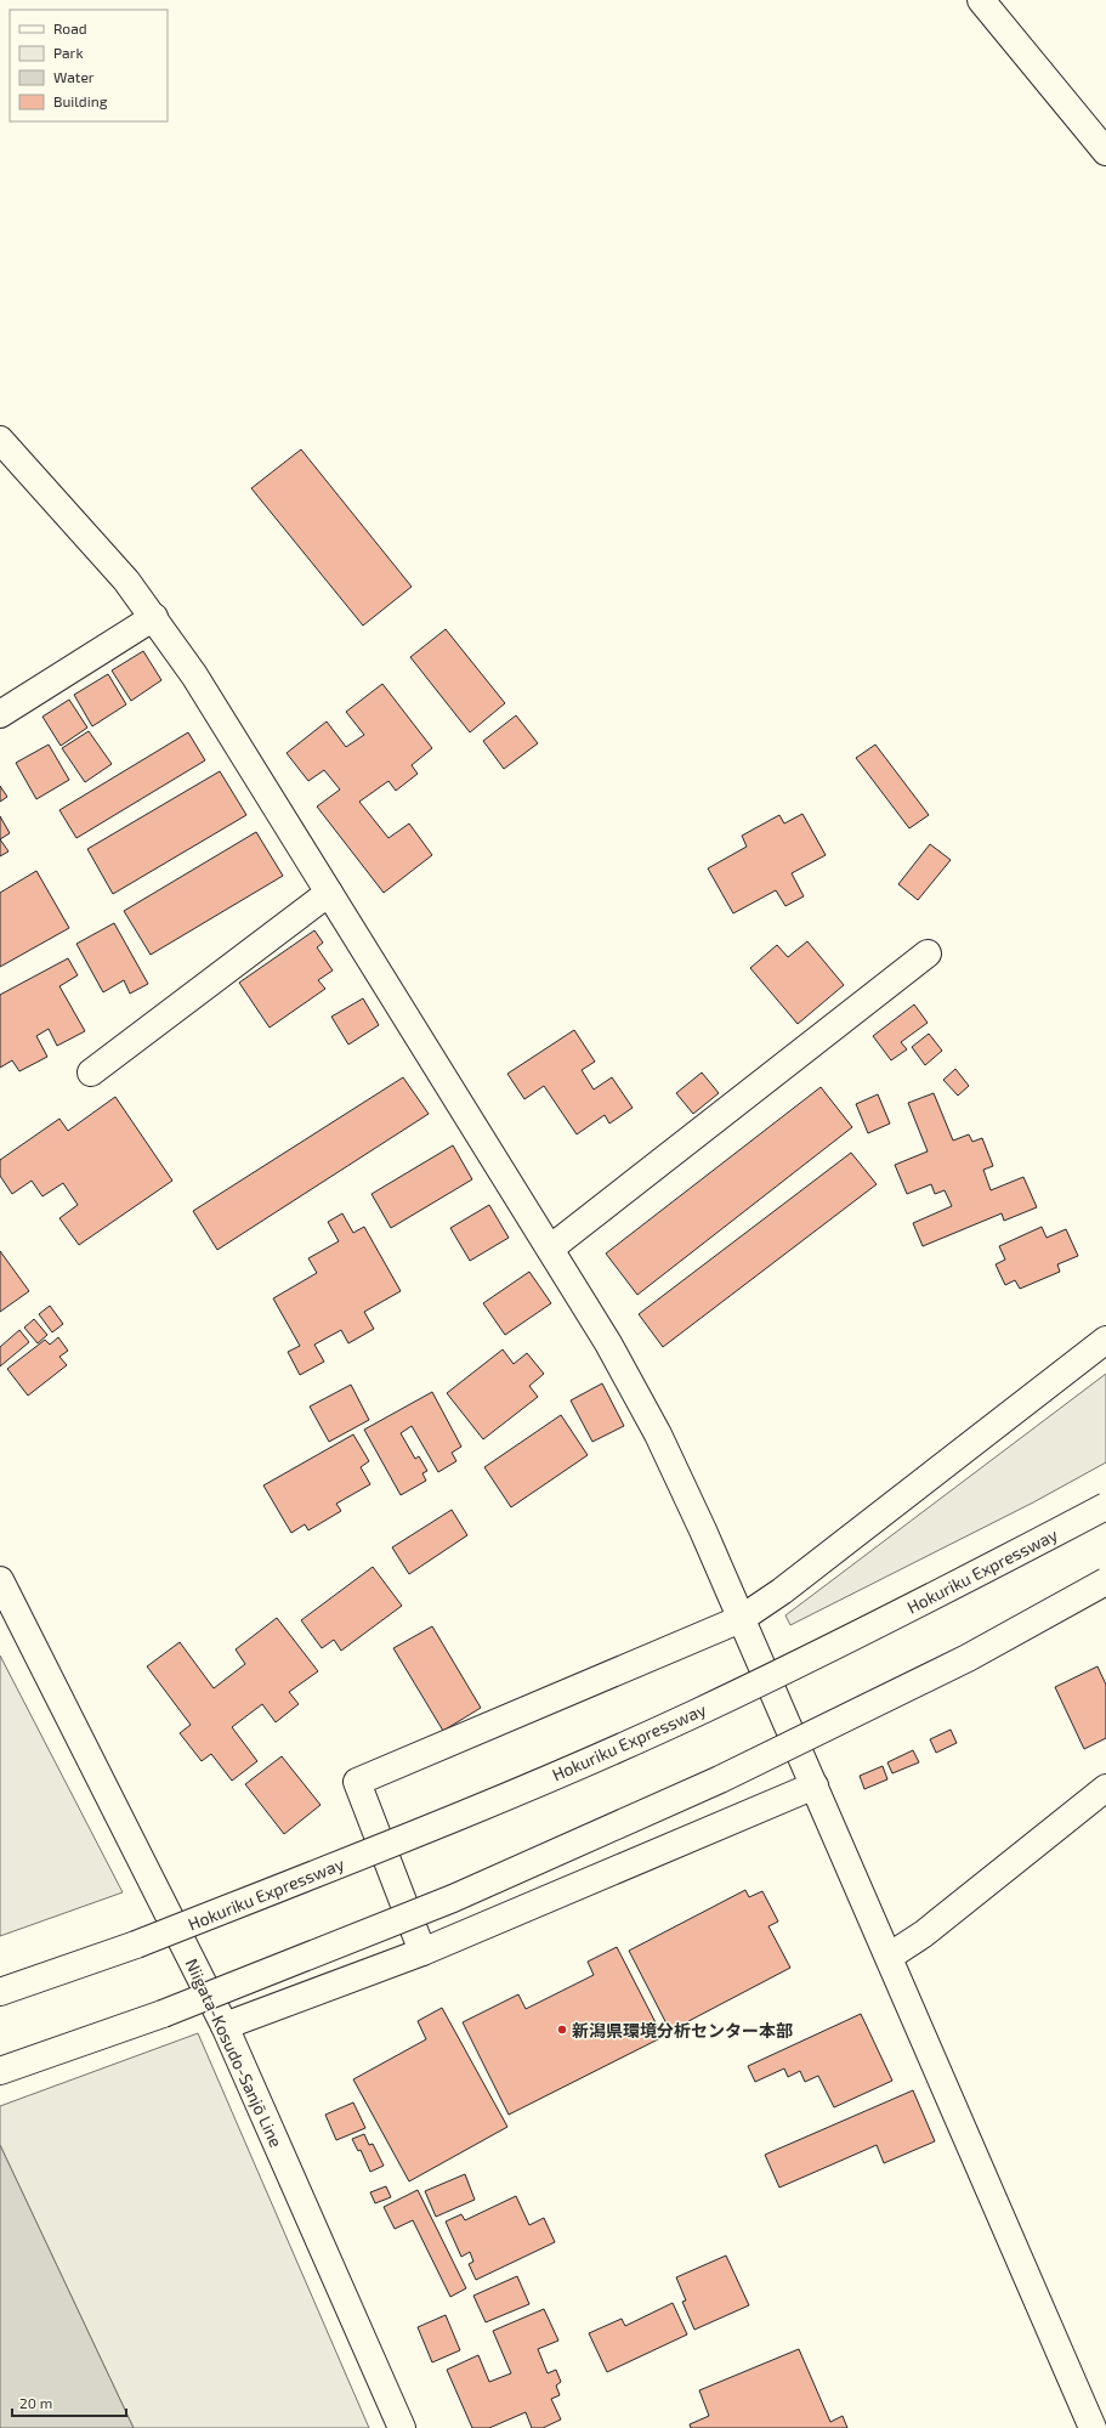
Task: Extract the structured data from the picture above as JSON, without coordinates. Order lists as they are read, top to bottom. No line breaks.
{"streets":{"main road":["Hokuriku Expressway","Niigata-Kosudo-Sanjō Line"]},"places":["新潟県環境分析センター本部"],"legend":["Road","Park","Water","Building"],"scale_bar":"20 m"}
